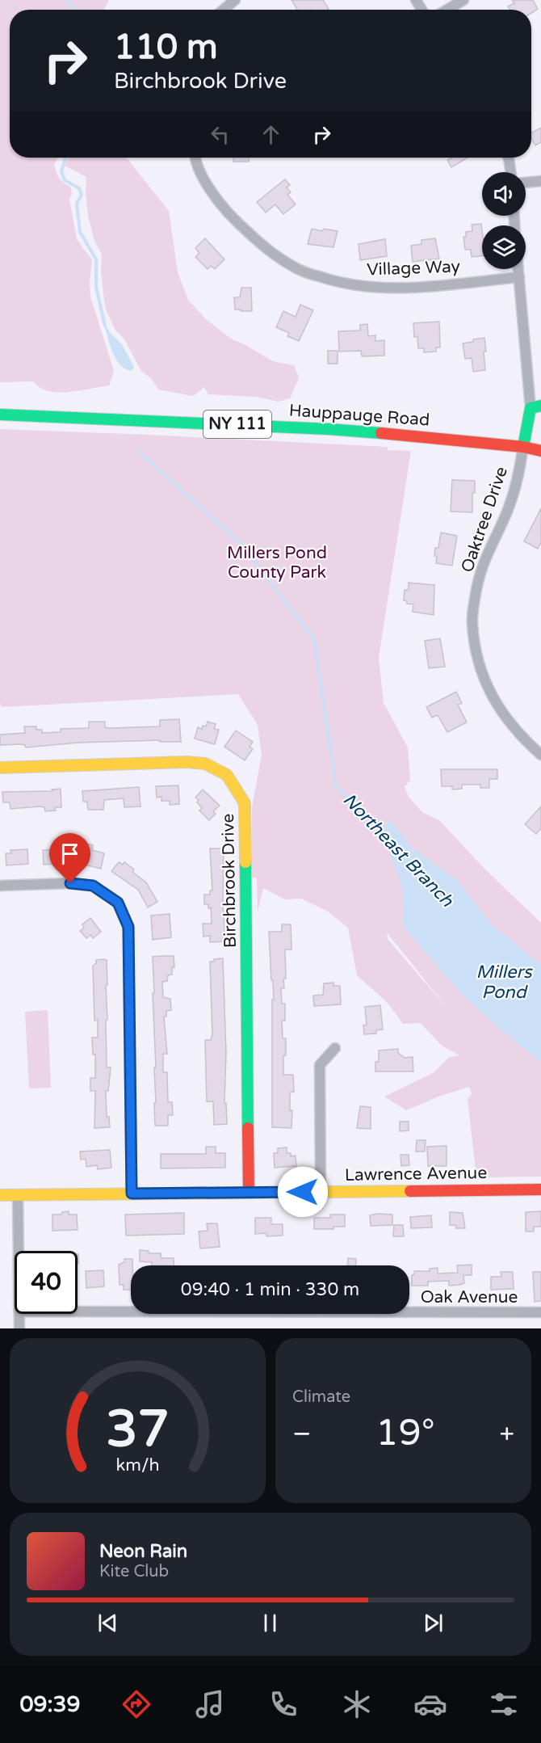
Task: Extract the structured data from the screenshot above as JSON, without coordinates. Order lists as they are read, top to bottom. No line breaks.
{"streets":{"street":["Village Way","Hauppauge Road","NY 111","Oaktree Drive","Birchbrook Drive","Lawrence Avenue","Oak Avenue"]},"crossings":[["Hauppauge Road","Oaktree Drive"],["Birchbrook Drive","Lawrence Avenue"]],"water":["Northeast Branch","Millers Pond"],"parks":["Millers Pond County Park"],"page":{"turn":["110 m","Birchbrook Drive"],"limit":"40","trip":"09:40 · 1 min · 330 m","tile":"Climate","heat":["−","19°","+"],"song":["Neon Rain","Kite Club"],"tabs":"09:39","gauge":["37","km/h"]}}
